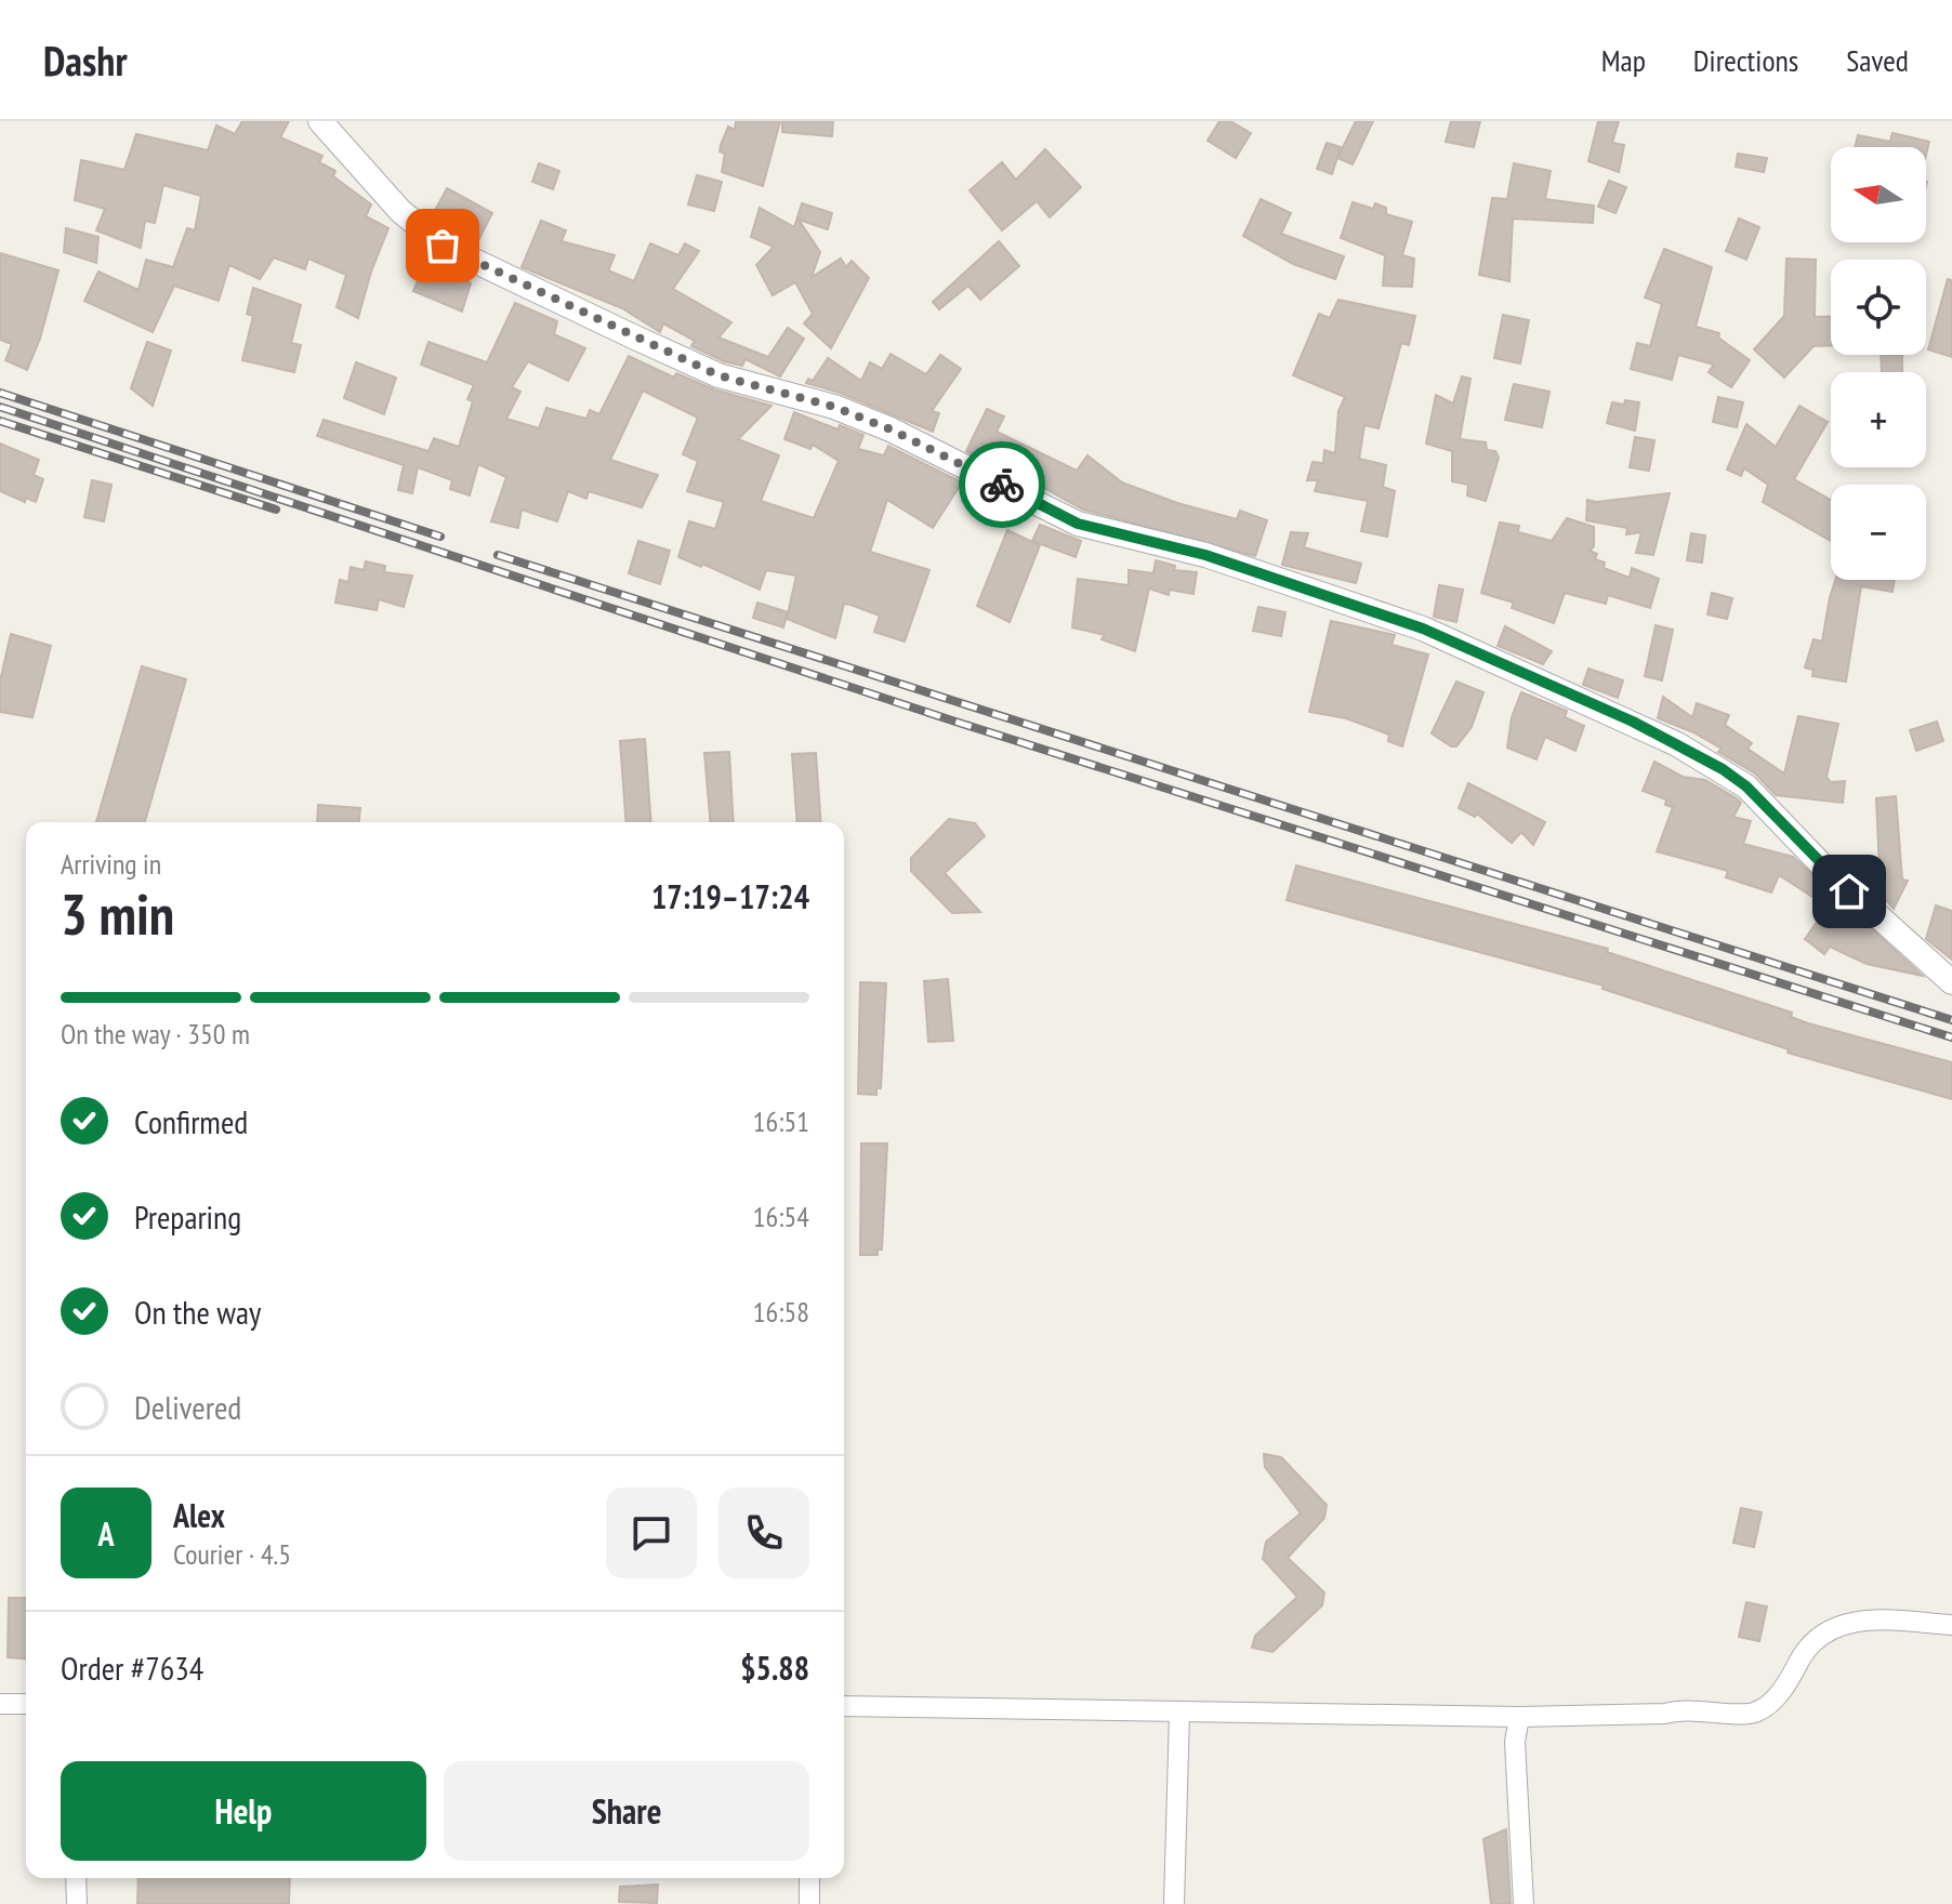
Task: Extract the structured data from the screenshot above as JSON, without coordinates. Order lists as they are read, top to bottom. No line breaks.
{"north":"left","page":{"header":"Dashr","nav":["Map","Directions","Saved"],"map_buttons":["+","−"],"heading":["3 min","Arriving in","17:19–17:24"],"panel":["Alex","Courier · 4.5","Order #7634","$5.88"],"bar":"On the way · 350 m","list":[["Confirmed","16:51"],["Preparing","16:54"],["On the way","16:58"],"Delivered"],"round":"A","buttons":["Help","Share"]}}
